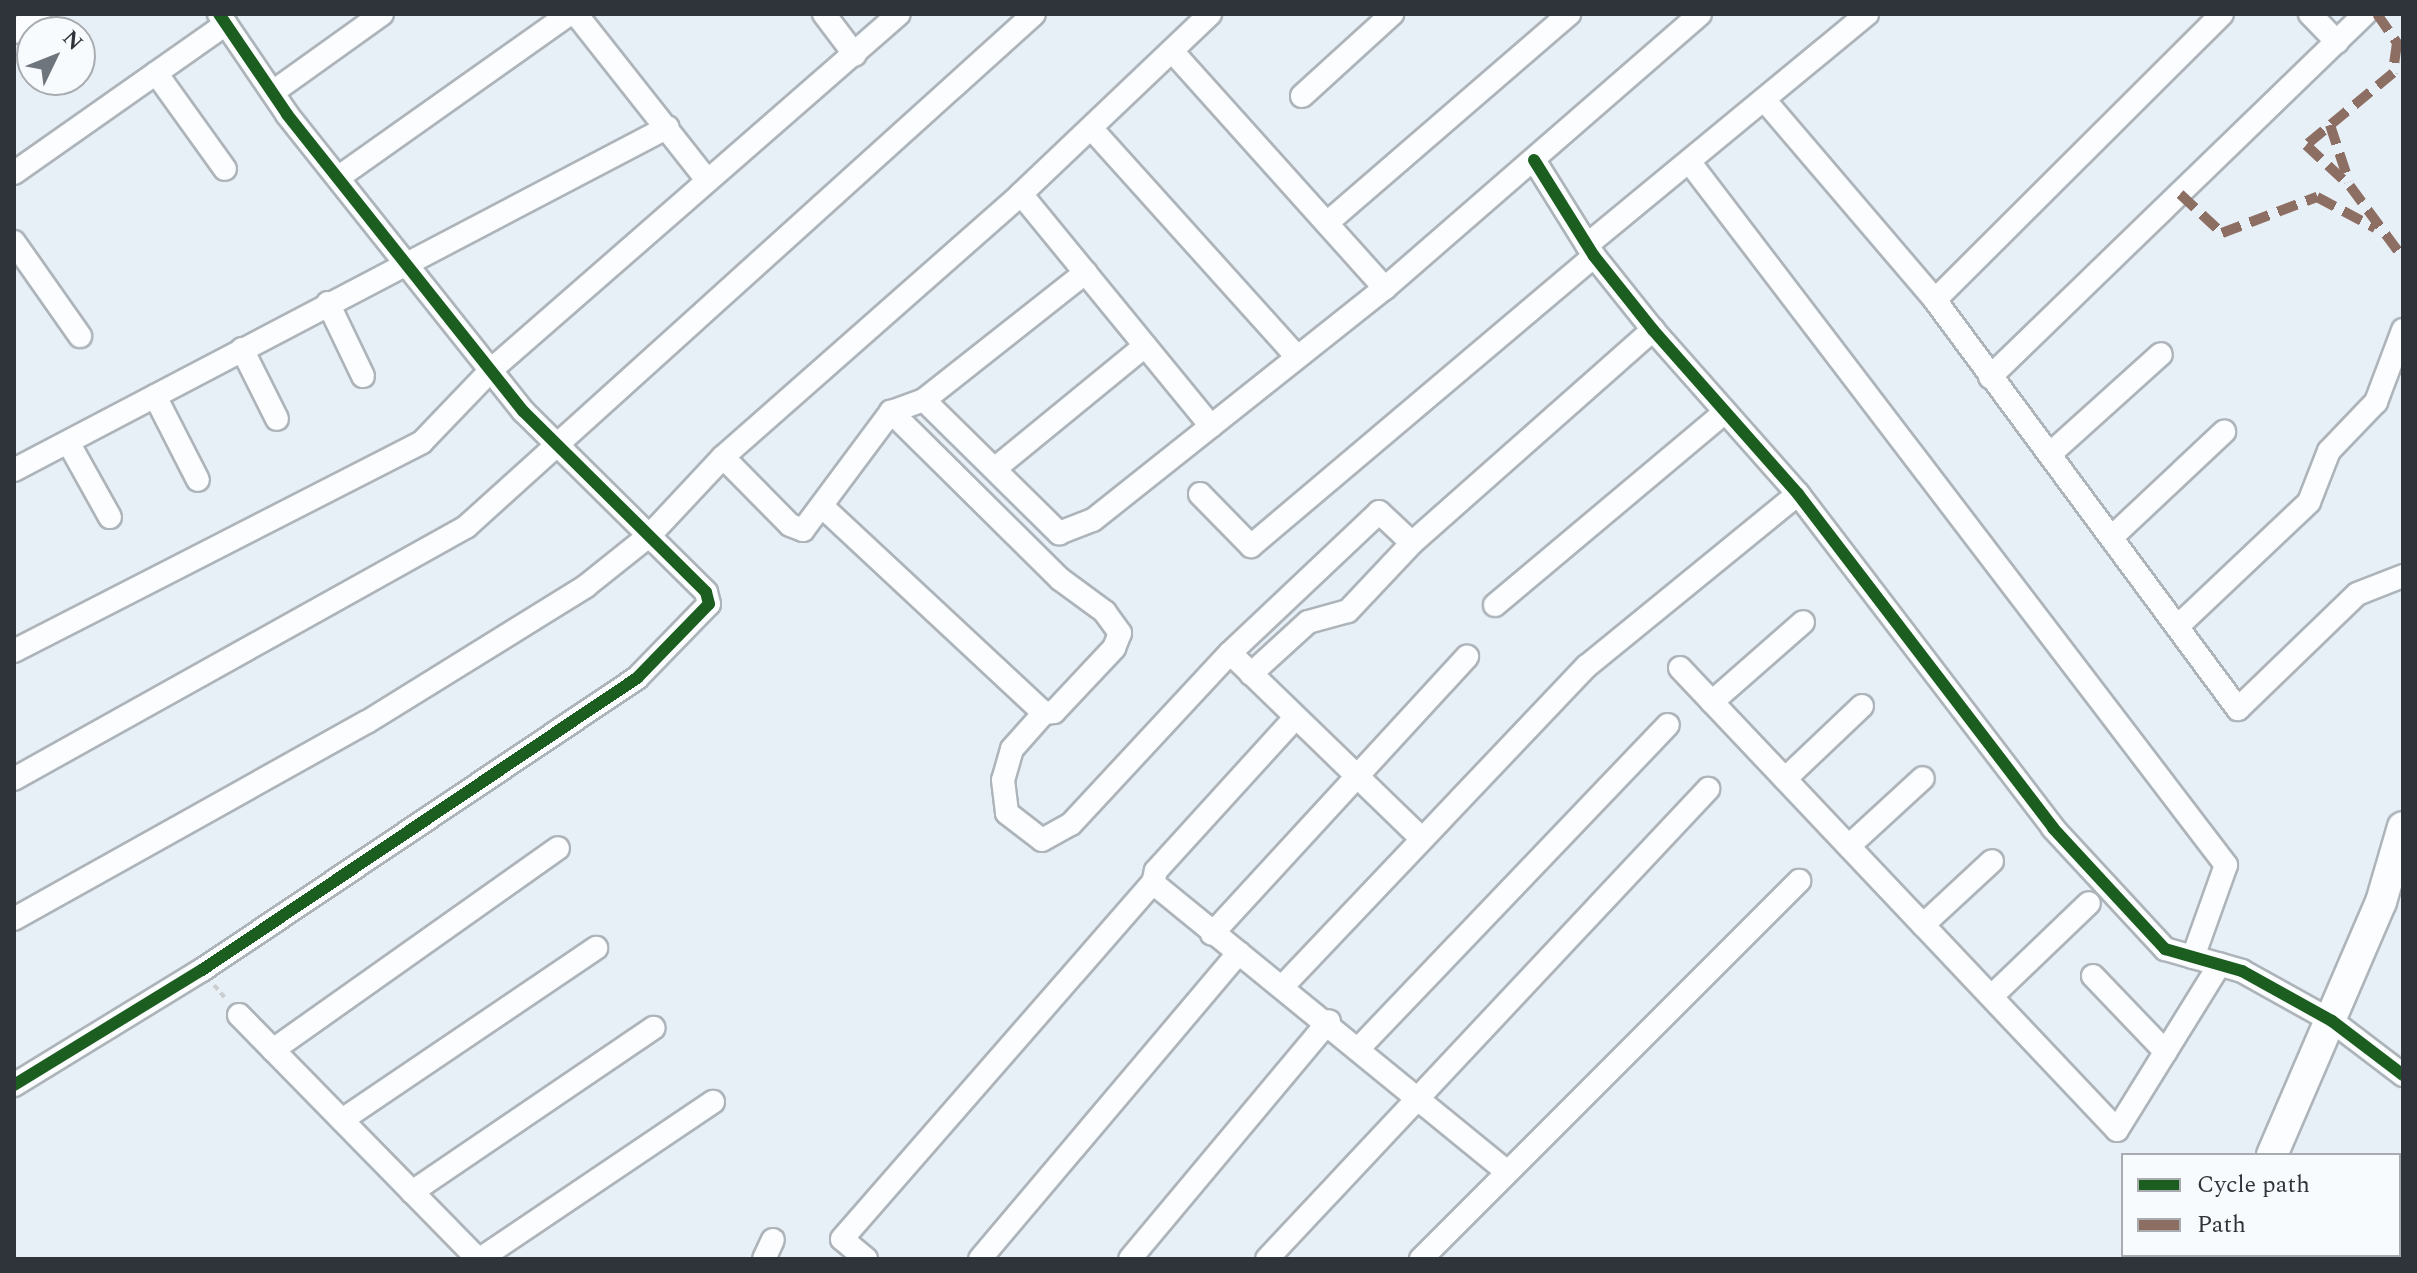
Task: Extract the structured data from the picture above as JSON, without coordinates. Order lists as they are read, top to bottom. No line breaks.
{"legend":["Cycle path","Path"],"north":"top right"}
